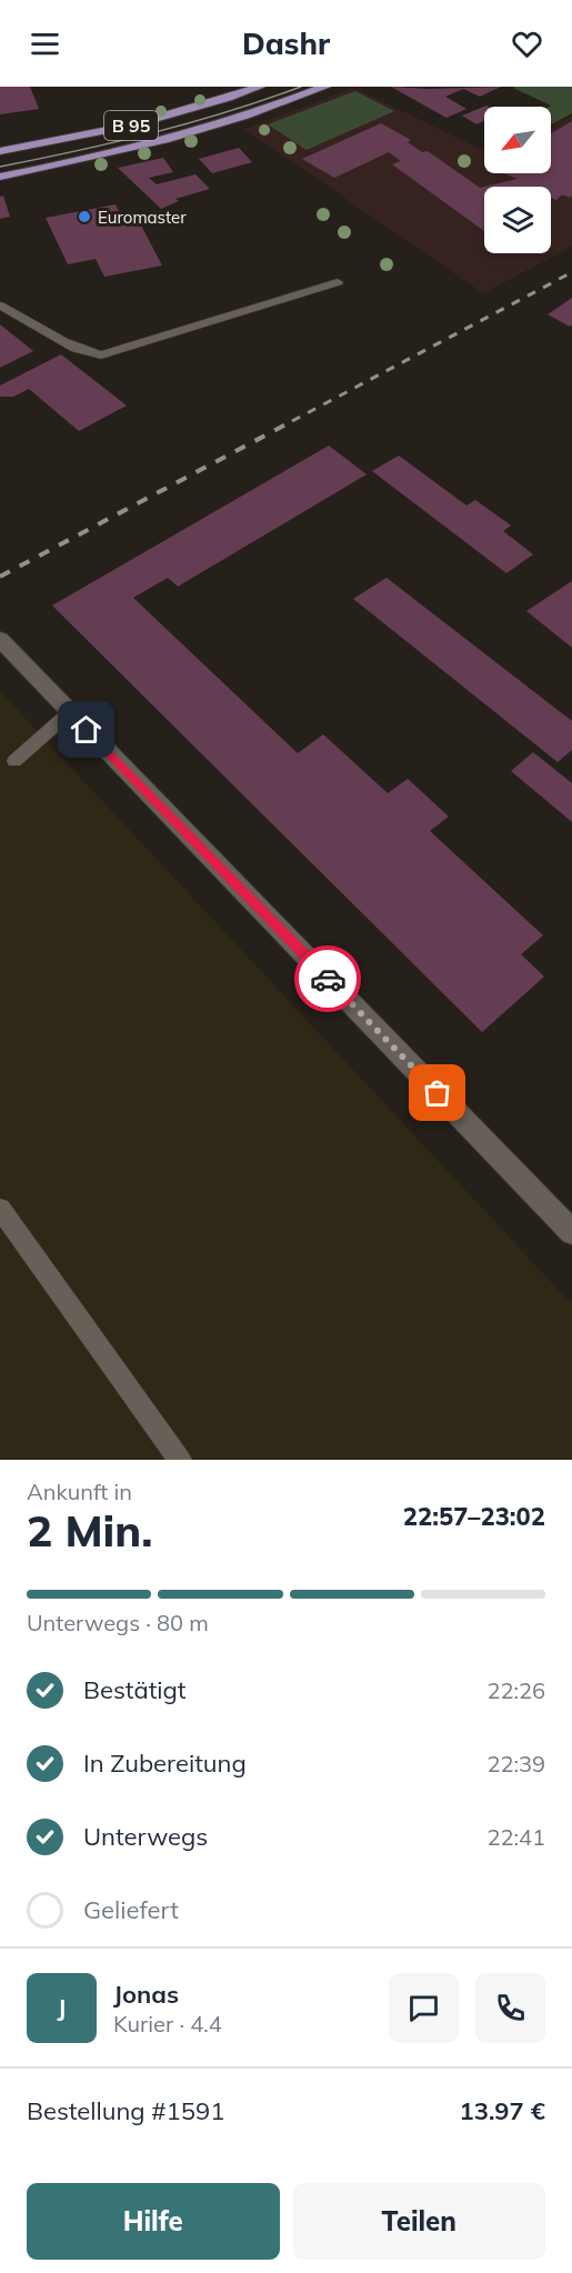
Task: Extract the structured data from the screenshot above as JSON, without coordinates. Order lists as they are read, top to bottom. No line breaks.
{"streets":{"main road":["B 95"]},"places":["Euromaster"],"north":"bottom left","page":{"header":"Dashr","heading":["2 Min.","Ankunft in","22:57–23:02"],"panel":["Jonas","Kurier · 4.4","Bestellung #1591","13.97 €"],"bar":"Unterwegs · 80 m","list":[["Bestätigt","22:26"],["In Zubereitung","22:39"],["Unterwegs","22:41"],"Geliefert"],"round":"J","buttons":["Hilfe","Teilen"]}}
